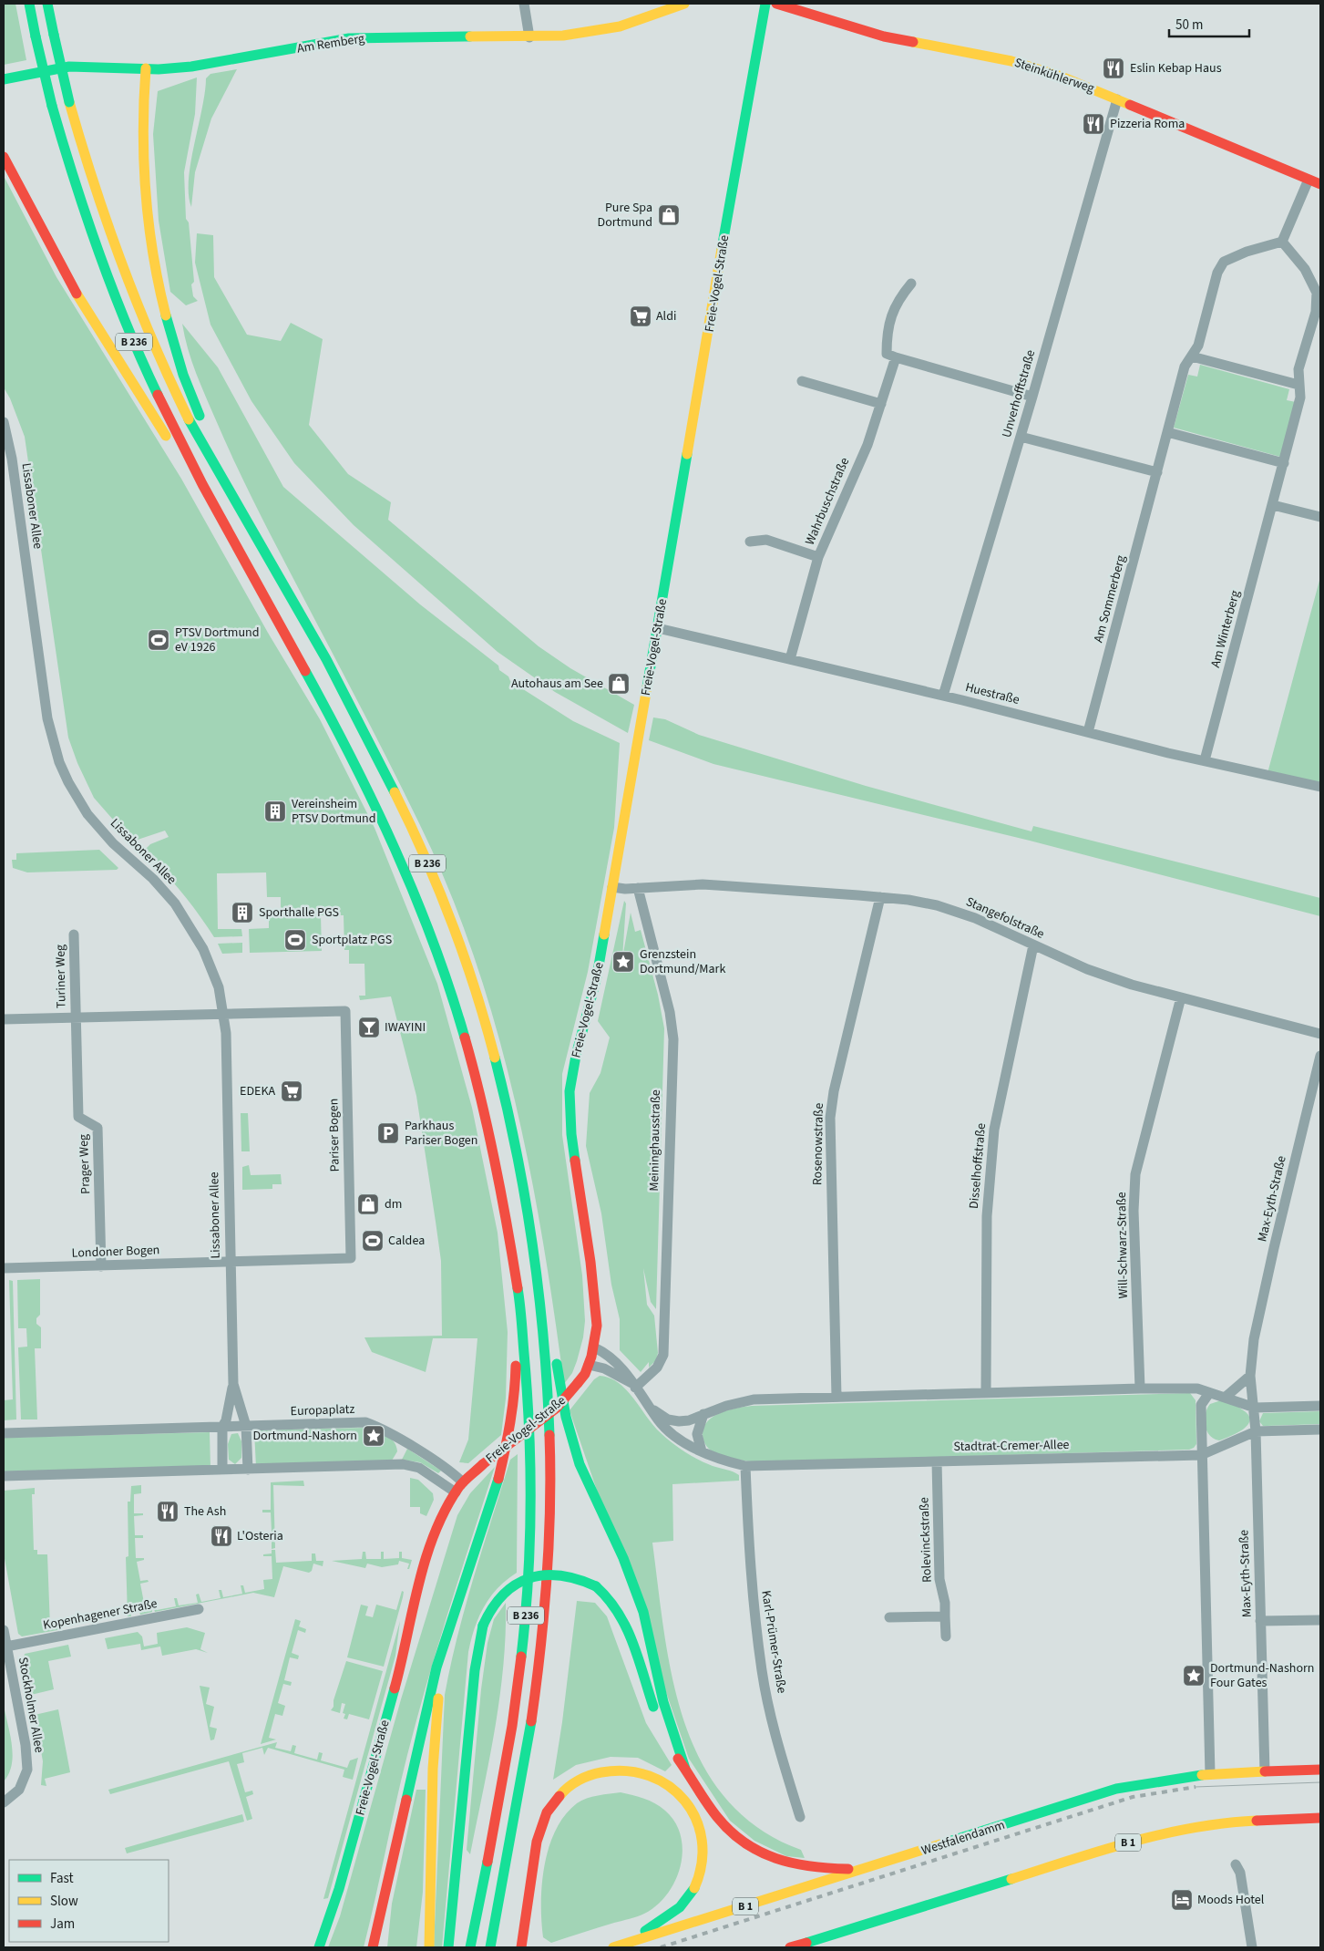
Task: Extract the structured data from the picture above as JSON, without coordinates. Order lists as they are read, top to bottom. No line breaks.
{"streets":{"main road":["Am Remberg","Steinkühlerweg","Freie-Vogel-Straße","B 236","Westfalendamm","B 1"],"street":["Unverhofftstraße","Wahrbuschstraße","Lissaboner Allee","Am Sommerberg","Am Winterberg","Huestraße","Stangefolstraße","Turiner Weg","Pariser Bogen","Meininghausstraße","Rosenowstraße","Prager Weg","Disselhoffstraße","Max-Eyth-Straße","Will-Schwarz-Straße","Londoner Bogen","Europaplatz","Stadtrat-Cremer-Allee","Rolevinckstraße","Kopenhagener Straße","Karl-Prümer-Straße","Stockholmer Allee"]},"crossings":[["Steinkühlerweg","Unverhofftstraße"],["Freie-Vogel-Straße","Huestraße"],["Freie-Vogel-Straße","Stangefolstraße"],["Freie-Vogel-Straße","Europaplatz"],["Freie-Vogel-Straße","Stadtrat-Cremer-Allee"],["Unverhofftstraße","Huestraße"],["Wahrbuschstraße","Huestraße"],["Lissaboner Allee","Pariser Bogen"],["Lissaboner Allee","Londoner Bogen"],["Lissaboner Allee","Europaplatz"],["Am Sommerberg","Am Winterberg"],["Am Sommerberg","Huestraße"],["Am Winterberg","Huestraße"],["Stangefolstraße","Meininghausstraße"],["Stangefolstraße","Rosenowstraße"],["Stangefolstraße","Disselhoffstraße"],["Stangefolstraße","Will-Schwarz-Straße"],["Turiner Weg","Prager Weg"],["Pariser Bogen","Londoner Bogen"],["Meininghausstraße","Stadtrat-Cremer-Allee"],["Rosenowstraße","Stadtrat-Cremer-Allee"],["Prager Weg","Londoner Bogen"],["Disselhoffstraße","Stadtrat-Cremer-Allee"],["Max-Eyth-Straße","Stadtrat-Cremer-Allee"],["Max-Eyth-Straße","Westfalendamm"],["Will-Schwarz-Straße","Stadtrat-Cremer-Allee"],["Stadtrat-Cremer-Allee","Rolevinckstraße"],["Stadtrat-Cremer-Allee","Karl-Prümer-Straße"],["Kopenhagener Straße","Stockholmer Allee"]],"places":{"restaurant":["Eslin Kebap Haus","Pizzeria Roma","The Ash","L'Osteria"],"shop":["Pure Spa Dortmund","Autohaus am See","dm"],"supermarket":["Aldi","EDEKA"],"sports":["PTSV Dortmund eV 1926","Sportplatz PGS","Caldea"],"building":["Vereinsheim PTSV Dortmund","Sporthalle PGS"],"place":["Grenzstein Dortmund/Mark","Dortmund-Nashorn","Dortmund-Nashorn Four Gates"],"bar":["IWAYINI"],"parking":["Parkhaus Pariser Bogen"],"hotel":["Moods Hotel"]},"legend":["Fast","Slow","Jam"],"scale_bar":"50 m"}
